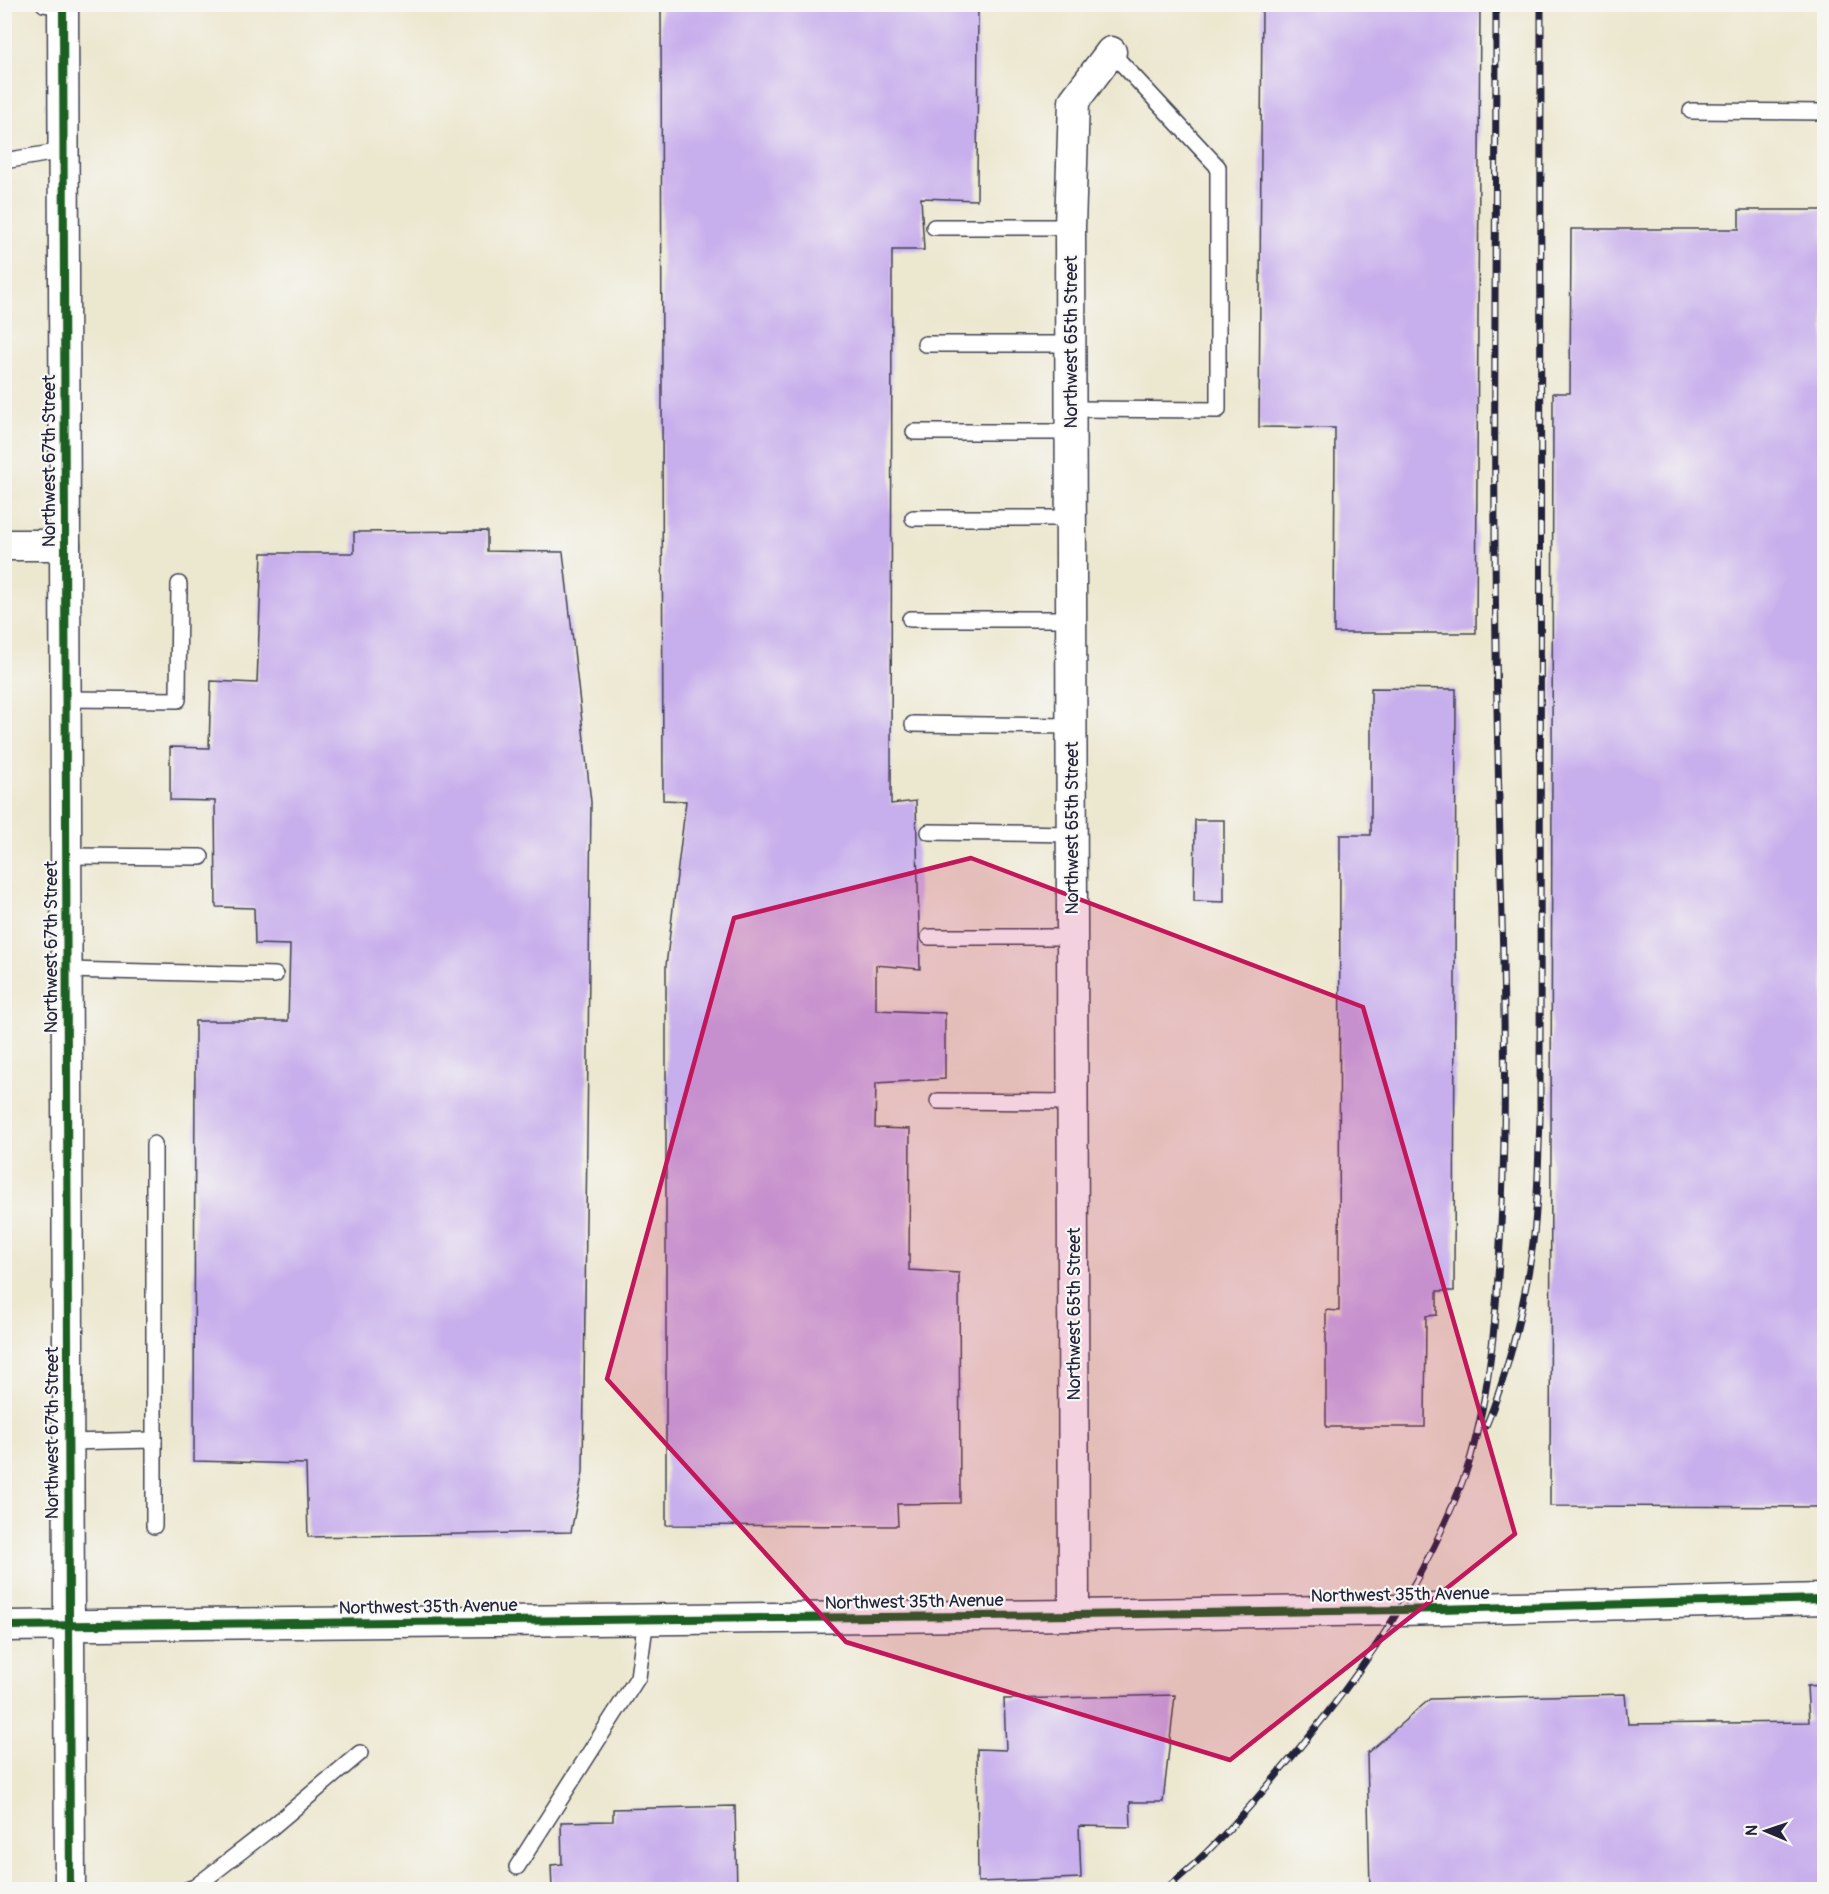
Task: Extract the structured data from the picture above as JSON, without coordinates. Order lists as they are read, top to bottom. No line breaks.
{"streets":{"street":["Northwest 65th Street","Northwest 67th Street","Northwest 35th Avenue"]},"crossings":[["Northwest 65th Street","Northwest 35th Avenue"],["Northwest 67th Street","Northwest 35th Avenue"]],"north":"left"}
